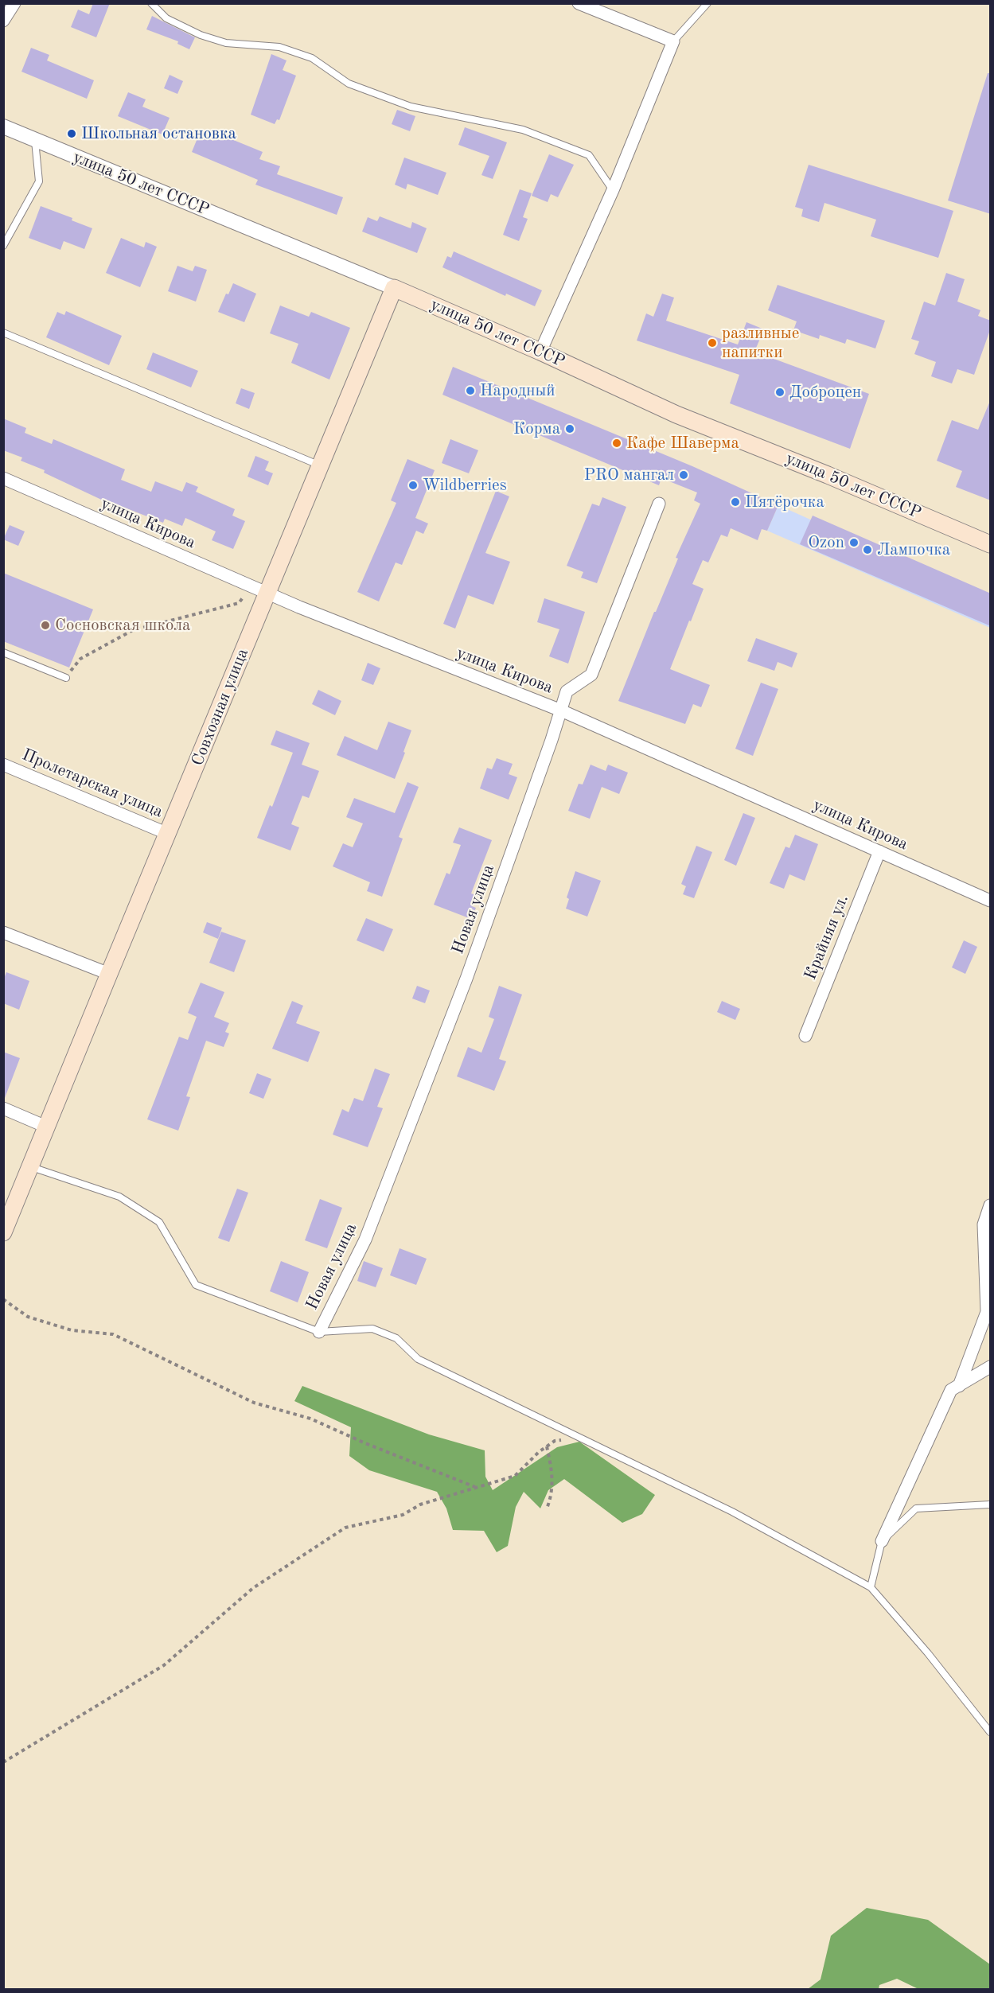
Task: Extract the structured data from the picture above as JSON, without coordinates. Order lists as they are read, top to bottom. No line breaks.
{"streets":{"main road":["улица 50 лет СССР","Совхозная улица"],"street":["улица Кирова","Пролетарская улица","Новая улица","Крайняя ул."]},"crossings":[["улица 50 лет СССР","Совхозная улица"],["улица Кирова","Совхозная улица"],["улица Кирова","Новая улица"],["улица Кирова","Крайняя ул."],["Совхозная улица","Пролетарская улица"]],"places":["Школьная остановка","разливные напитки","Народный","Доброцен","Корма","Кафе Шаверма","PRO мангал","Wildberries","Пятёрочка","Ozon","Лампочка","Сосновская школа"]}
